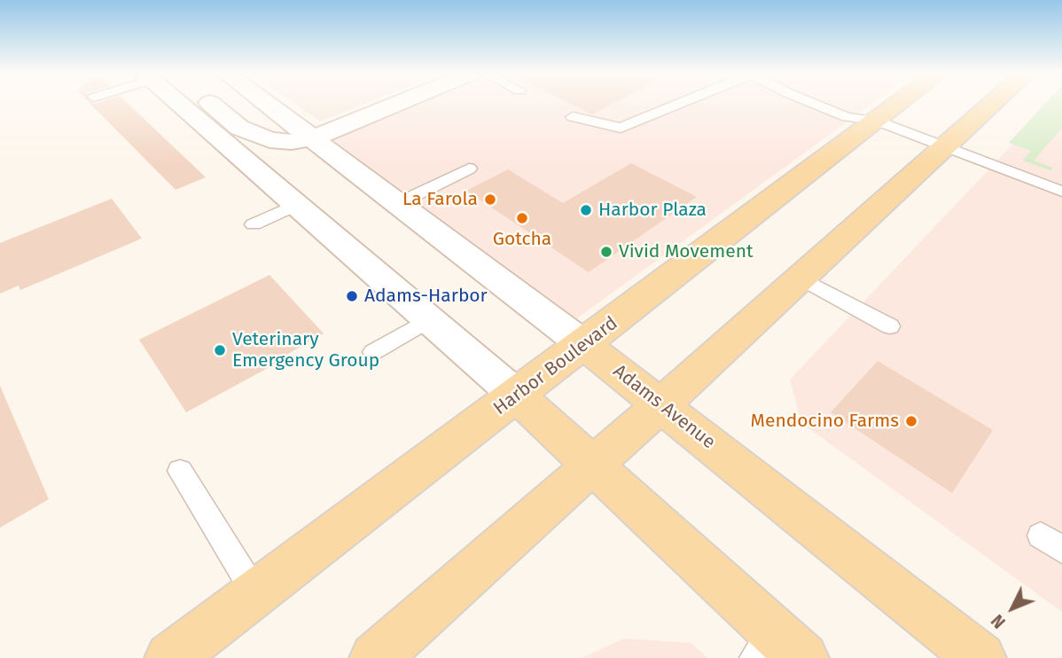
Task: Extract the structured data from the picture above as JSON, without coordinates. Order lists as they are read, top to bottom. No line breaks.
{"streets":{"main road":["Harbor Boulevard","Adams Avenue"]},"crossings":[["Harbor Boulevard","Adams Avenue"]],"places":["La Farola","Harbor Plaza","Gotcha","Vivid Movement","Adams-Harbor","Veterinary Emergency Group","Mendocino Farms"],"north":"bottom left"}
